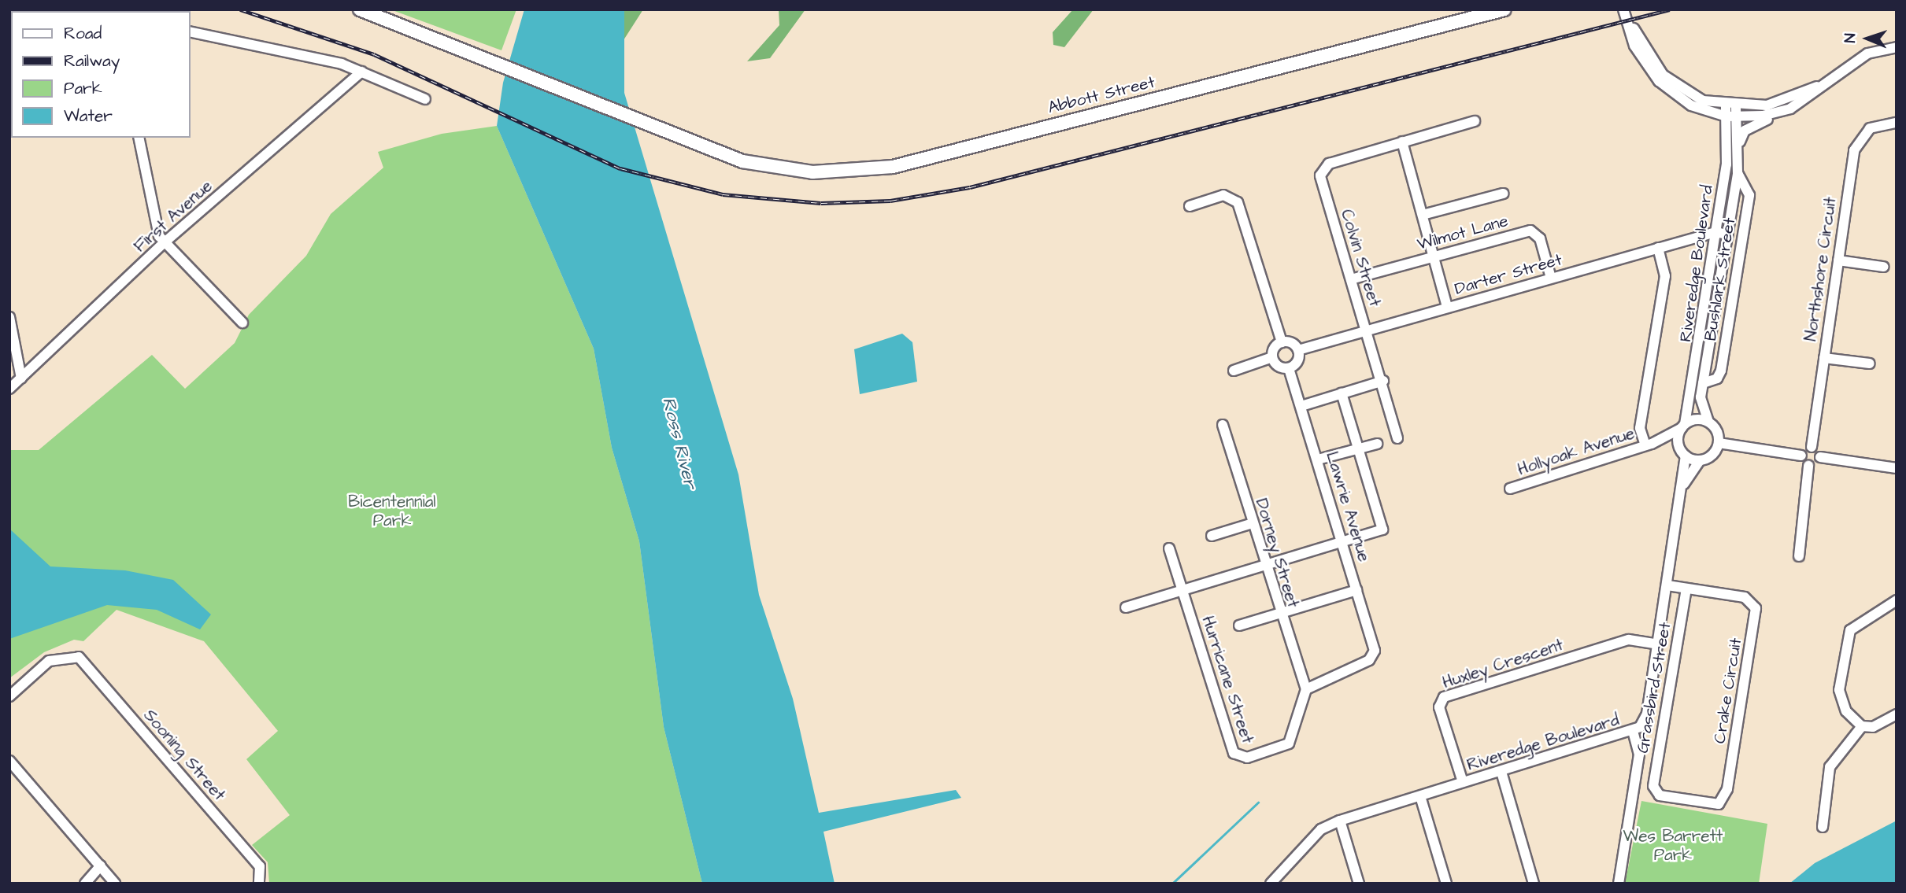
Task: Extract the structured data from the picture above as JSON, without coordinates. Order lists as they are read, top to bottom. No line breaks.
{"streets":{"main road":["Abbott Street"],"street":["First Avenue","Wilmot Lane","Colvin Street","Riveredge Boulevard","Northshore Circuit","Darter Street","Bushlark Street","Hollyoak Avenue","Lawrie Avenue","Dorney Street","Huxley Crescent","Hurricane Street","Grassbird Street","Crake Circuit","Sooning Street"]},"crossings":[["Wilmot Lane","Colvin Street"],["Wilmot Lane","Darter Street"],["Colvin Street","Darter Street"],["Riveredge Boulevard","Darter Street"],["Riveredge Boulevard","Bushlark Street"],["Riveredge Boulevard","Hollyoak Avenue"],["Riveredge Boulevard","Huxley Crescent"],["Riveredge Boulevard","Crake Circuit"],["Darter Street","Lawrie Avenue"],["Lawrie Avenue","Dorney Street"],["Lawrie Avenue","Hurricane Street"],["Dorney Street","Hurricane Street"],["Grassbird Street","Crake Circuit"]],"water":["Ross River"],"parks":["Bicentennial Park","Wes Barrett Park"],"legend":["Road","Railway","Park","Water"],"north":"left"}
